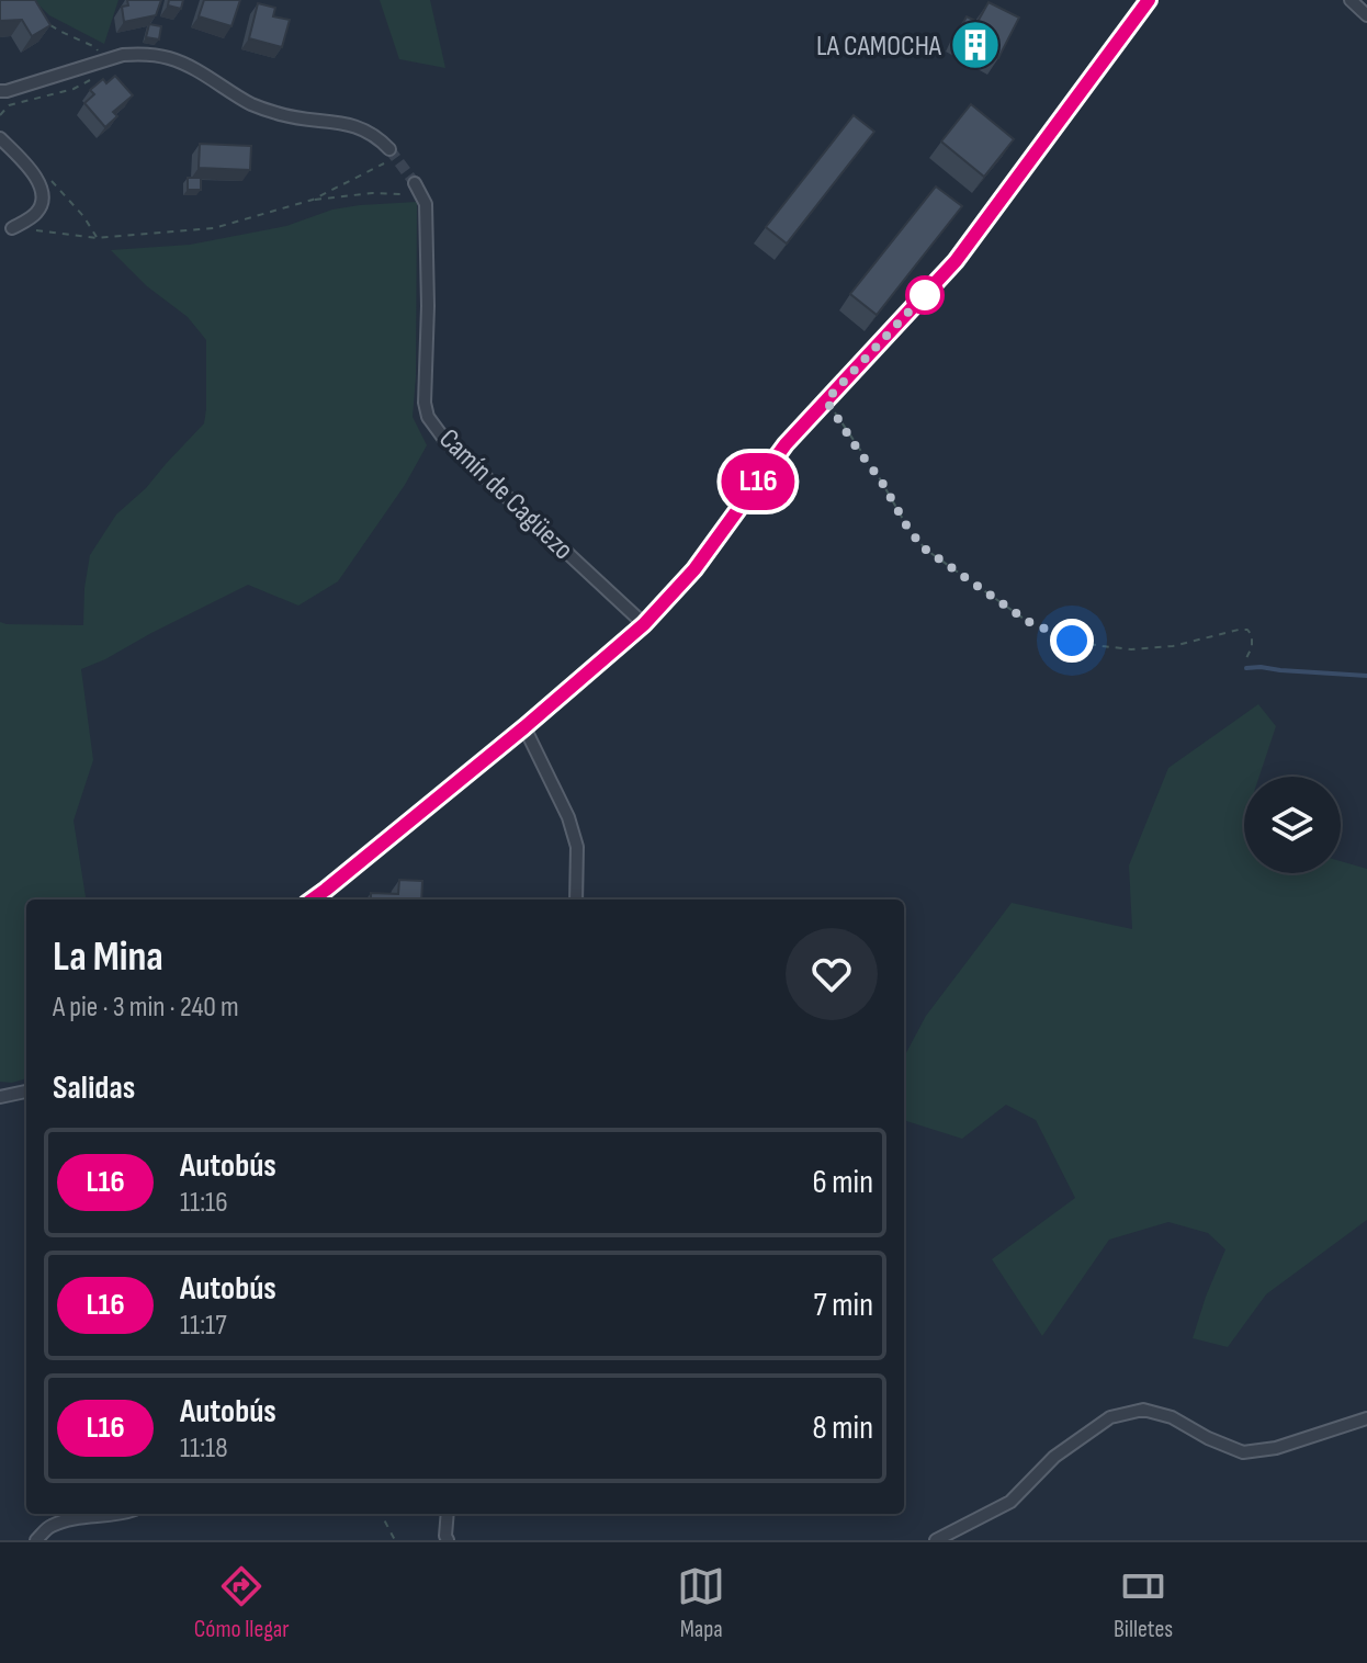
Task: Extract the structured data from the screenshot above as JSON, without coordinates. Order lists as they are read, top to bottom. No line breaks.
{"streets":{"street":["Camín de Cagüezo"]},"places":{"building":["LA CAMOCHA"]},"lines":["bus line L16"],"page":{"on_map":"L16","heading":[["La Mina","A pie · 3 min · 240 m"],"Salidas"],"list":[{"mark":"L16","name":"Autobús","note":"11:16","value":"6 min"},{"mark":"L16","name":"Autobús","note":"11:17","value":"7 min"},{"mark":"L16","name":"Autobús","note":"11:18","value":"8 min"}],"tabs":["Cómo llegar","Mapa","Billetes"]}}
